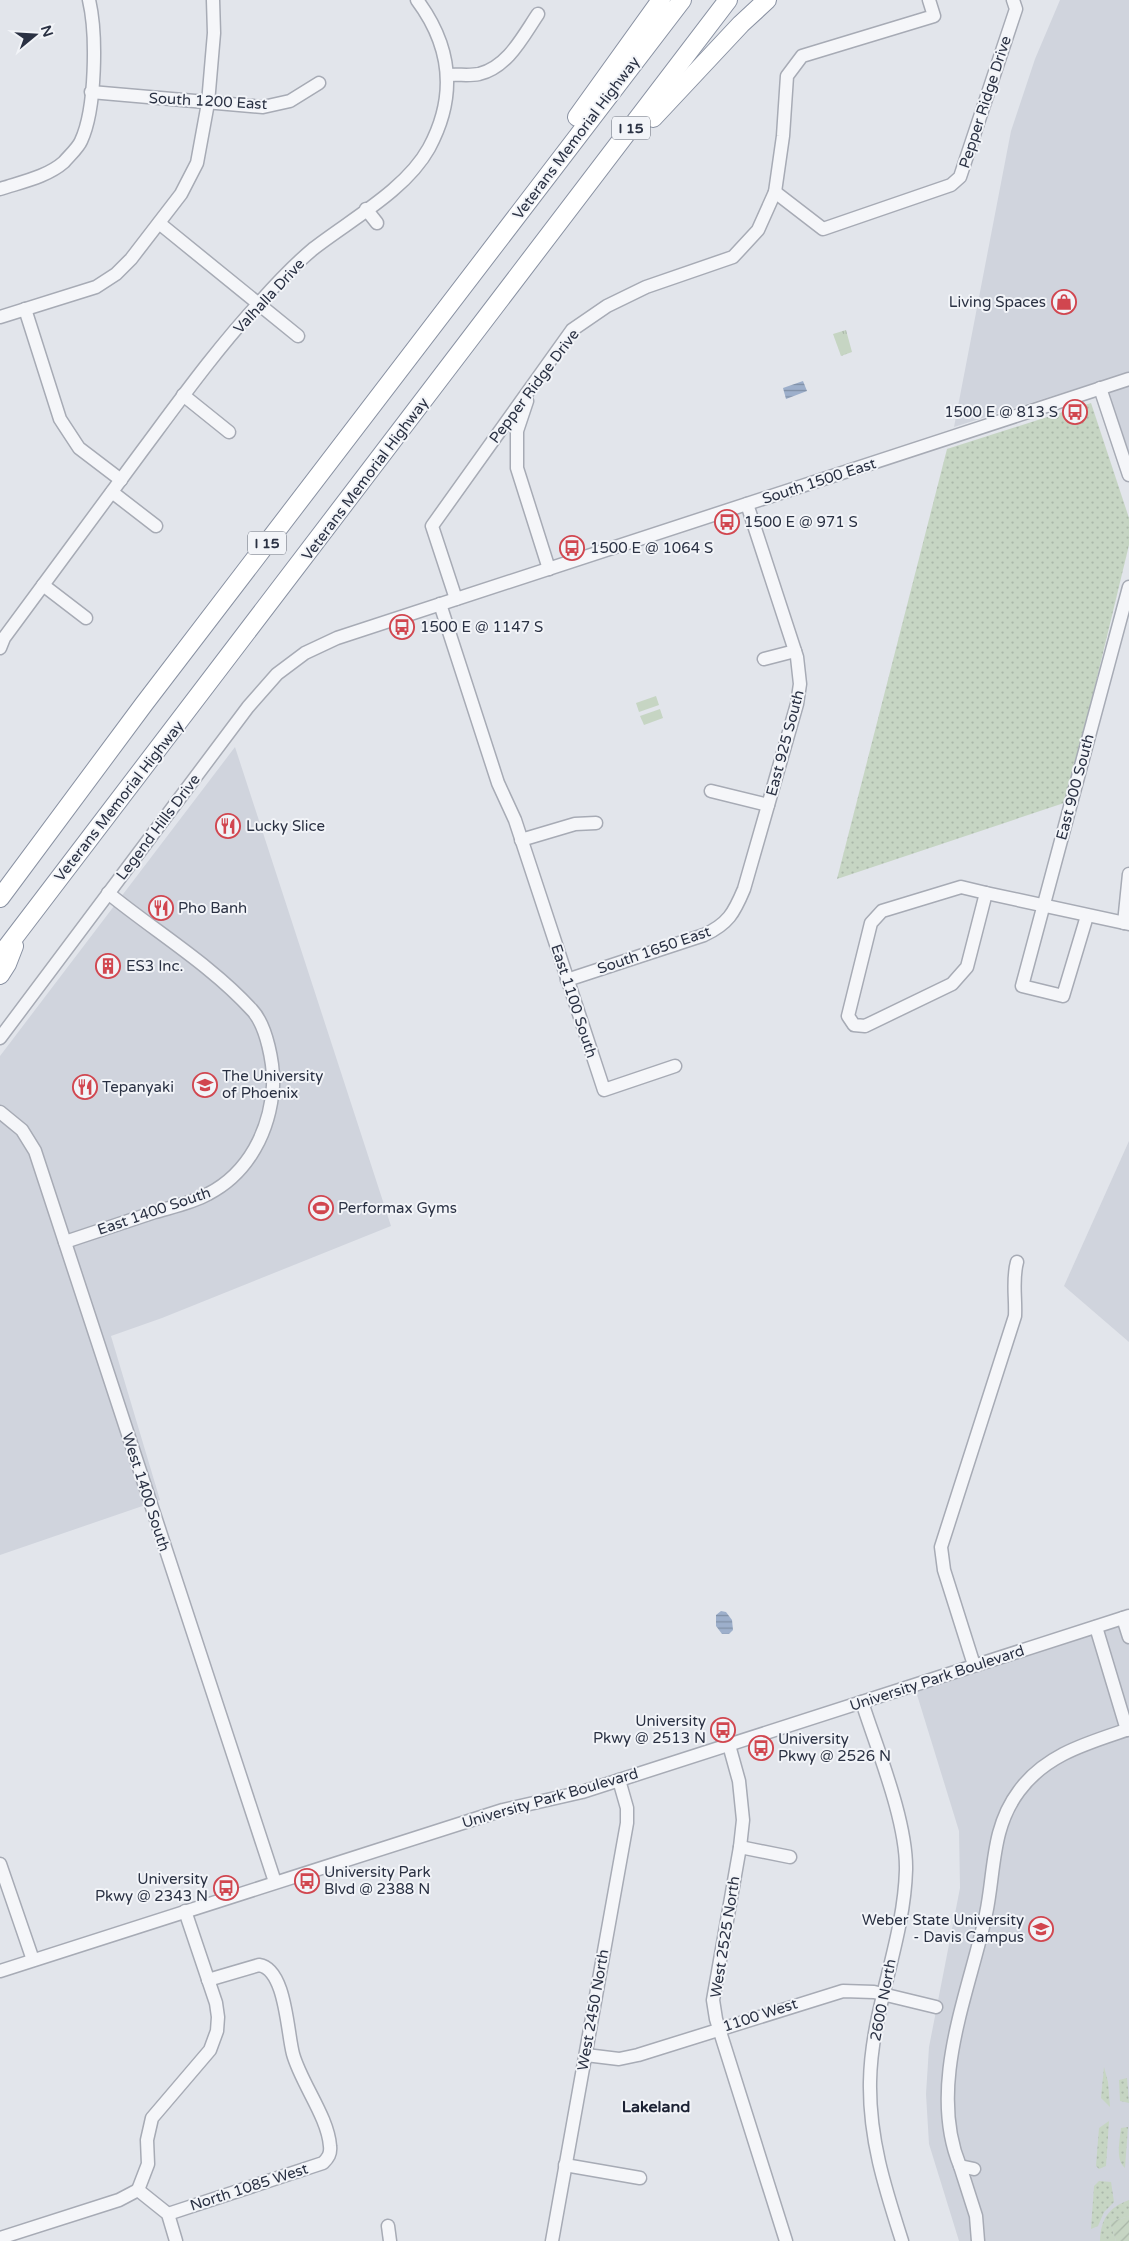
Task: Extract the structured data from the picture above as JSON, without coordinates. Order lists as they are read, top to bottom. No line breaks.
{"streets":{"highway":["I 15","Veterans Memorial Highway"],"street":["South 1200 East","Pepper Ridge Drive","Valhalla Drive","South 1500 East","East 925 South","East 900 South","Legend Hills Drive","South 1650 East","East 1100 South","East 1400 South","West 1400 South","University Park Boulevard","West 2525 North","2600 North","West 2450 North","1100 West","North 1085 West"]},"crossings":[["Pepper Ridge Drive","South 1500 East"],["South 1500 East","East 925 South"],["South 1500 East","Legend Hills Drive"],["South 1500 East","East 1100 South"],["East 925 South","South 1650 East"],["Legend Hills Drive","East 1400 South"],["South 1650 East","East 1100 South"],["East 1400 South","West 1400 South"],["West 1400 South","University Park Boulevard"],["University Park Boulevard","West 2525 North"],["University Park Boulevard","2600 North"],["University Park Boulevard","West 2450 North"],["West 2525 North","1100 West"],["2600 North","1100 West"],["West 2450 North","1100 West"]],"districts":["Lakeland"],"places":{"shop":["Living Spaces"],"bus stop":["1500 E @ 813 S","1500 E @ 971 S","1500 E @ 1064 S","1500 E @ 1147 S","University Pkwy @ 2513 N","University Pkwy @ 2526 N","University Park Blvd @ 2388 N","University Pkwy @ 2343 N"],"restaurant":["Lucky Slice","Pho Banh","Tepanyaki"],"building":["ES3 Inc."],"school or university":["The University of Phoenix","Weber State University - Davis Campus"],"sports":["Performax Gyms"]},"north":"right"}
